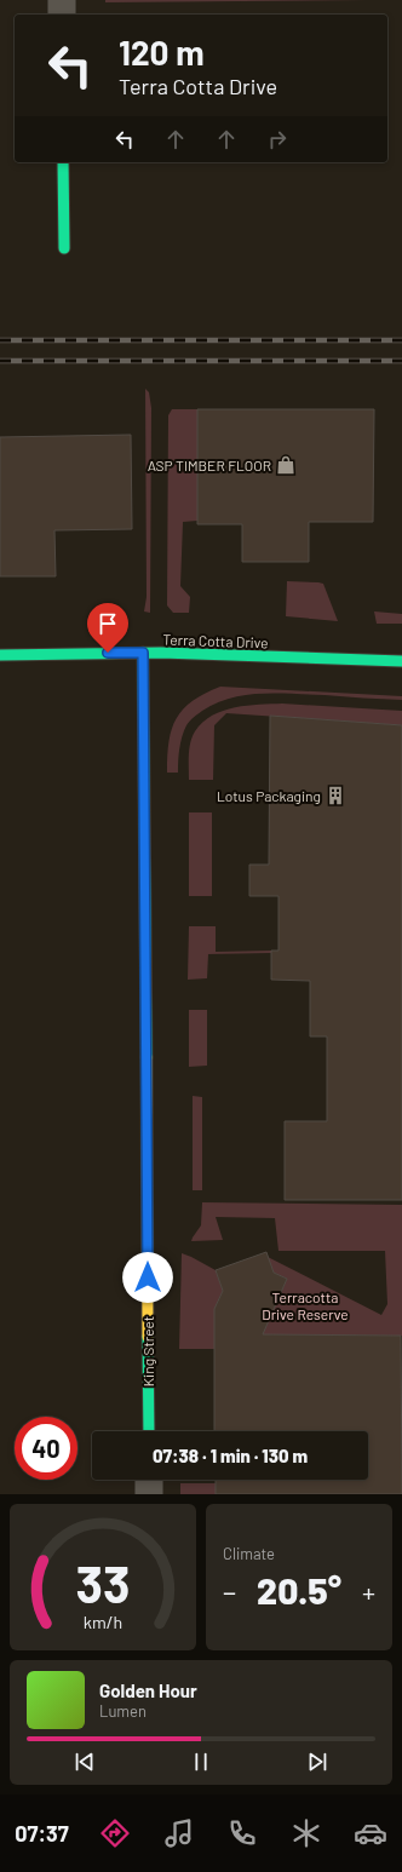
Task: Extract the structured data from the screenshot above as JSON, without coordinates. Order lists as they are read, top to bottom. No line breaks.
{"streets":{"street":["Terra Cotta Drive","King Street"]},"crossings":[["Terra Cotta Drive","King Street"]],"parks":["Terracotta Drive Reserve"],"places":{"shop":["ASP TIMBER FLOOR"],"building":["Lotus Packaging"]},"page":{"turn":["120 m","Terra Cotta Drive"],"limit":"40","trip":"07:38 · 1 min · 130 m","tile":"Climate","heat":["−","20.5°","+"],"song":["Golden Hour","Lumen"],"tabs":"07:37","gauge":["33","km/h"]}}
